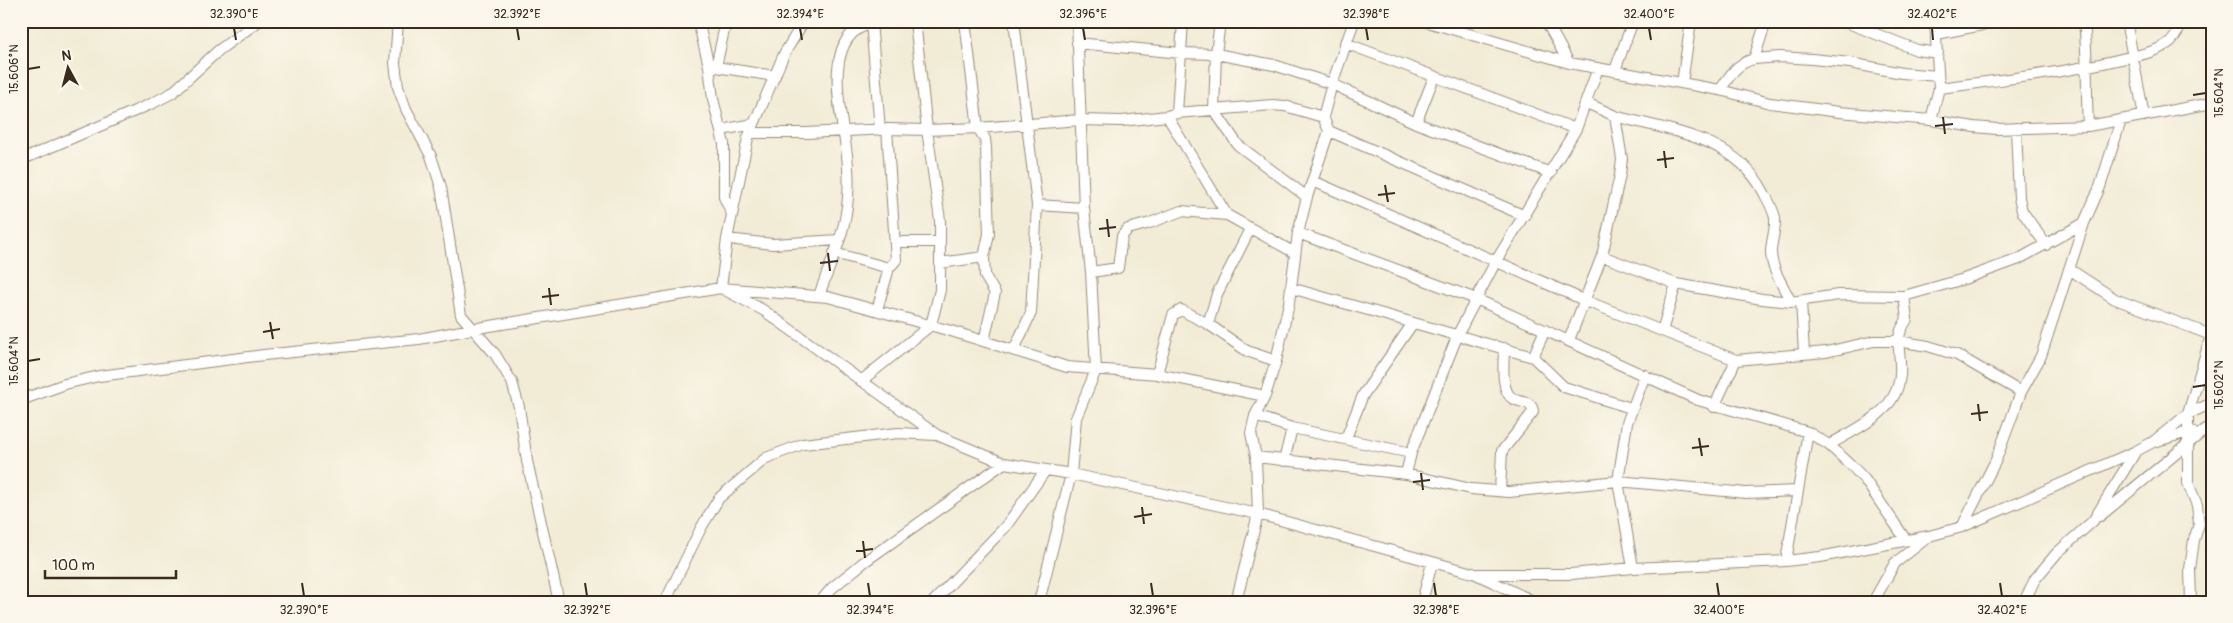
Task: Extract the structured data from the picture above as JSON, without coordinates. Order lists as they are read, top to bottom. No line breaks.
{"scale_bar":"100 m","north":"top","coordinates":["32.390°E","32.392°E","32.394°E","32.396°E","32.398°E","32.400°E","32.402°E","15.606°N","15.604°N","15.602°N"]}
